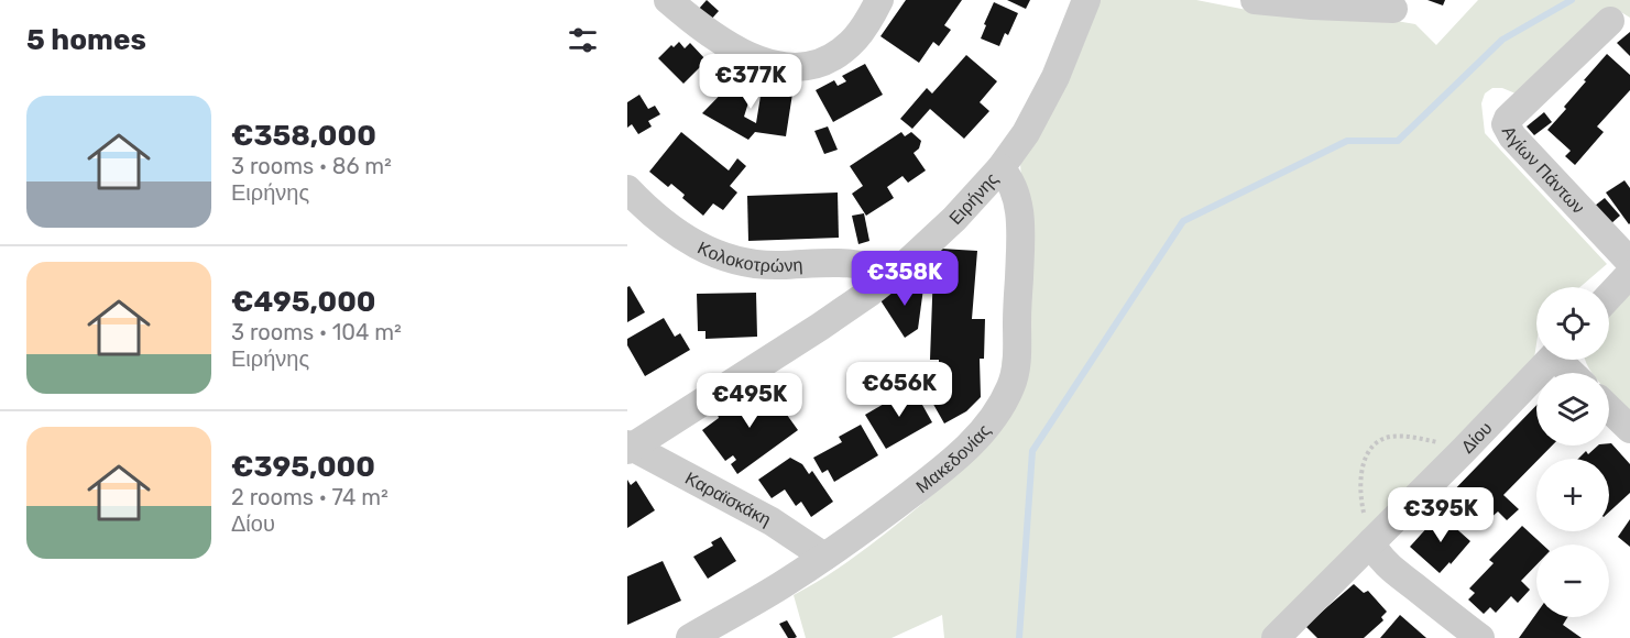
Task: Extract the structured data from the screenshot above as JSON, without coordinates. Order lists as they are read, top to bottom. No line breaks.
{"streets":{"street":["Αγίων Πάντων","Ειρήνης","Κολοκοτρώνη","Δίου","Μακεδονίας","Καραϊσκάκη"]},"crossings":[["Ειρήνης","Κολοκοτρώνη"],["Ειρήνης","Μακεδονίας"],["Ειρήνης","Καραϊσκάκη"],["Μακεδονίας","Καραϊσκάκη"]],"page":{"heading":"5 homes","price":["€377K","€358K","€656K","€495K","€395K"],"list":[{"name":"€358,000","note":"3 rooms · 86 m² · Ειρήνης"},{"name":"€495,000","note":"3 rooms · 104 m² · Ειρήνης"},{"name":"€395,000","note":"2 rooms · 74 m² · Δίου"}],"map_buttons":["+","−"]}}
